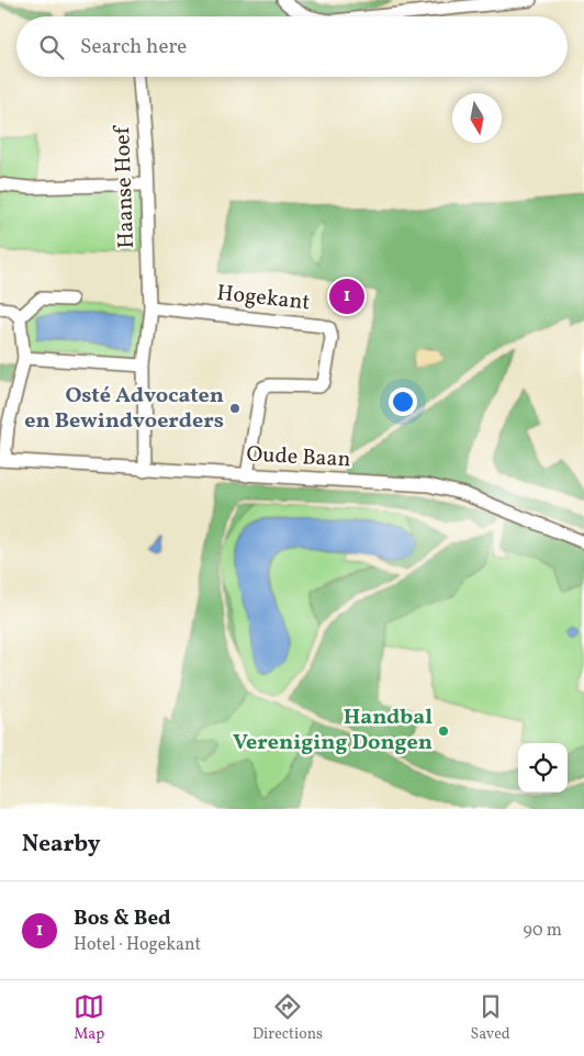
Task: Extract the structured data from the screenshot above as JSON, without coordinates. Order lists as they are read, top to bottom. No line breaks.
{"streets":{"street":["Haanse Hoef","Hogekant","Oude Baan"]},"crossings":[["Haanse Hoef","Hogekant"],["Haanse Hoef","Oude Baan"],["Hogekant","Oude Baan"]],"places":["Osté Advocaten en Bewindvoerders","Handbal Vereniging Dongen"],"north":"bottom","page":{"search":"Search here","pins":"1","heading":"Nearby","list":[{"mark":"1","name":"Bos & Bed","note":"Hotel · Hogekant","value":"90 m"}],"nav":["Map","Directions","Saved"]}}
